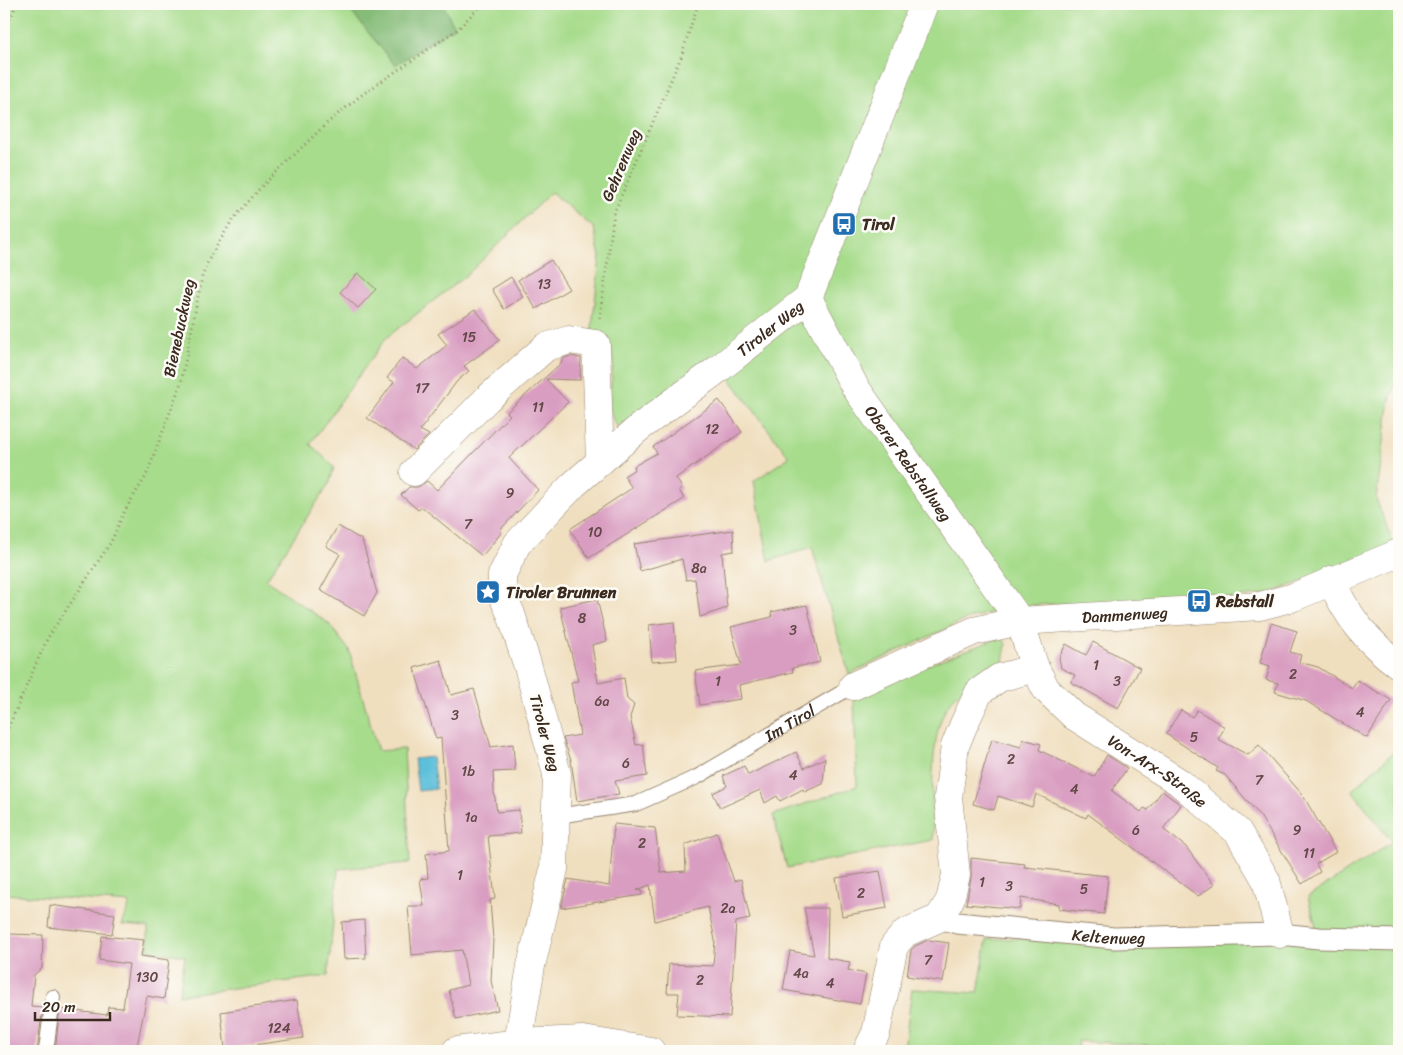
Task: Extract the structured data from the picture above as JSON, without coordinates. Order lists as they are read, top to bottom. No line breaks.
{"streets":{"street":["Tiroler Weg","Oberer Rebstallweg","Dammenweg","Im Tirol","Von-Arx-Straße","Keltenweg"],"path":["Gehrenweg","Bienebuckweg"]},"crossings":[["Tiroler Weg","Oberer Rebstallweg"],["Tiroler Weg","Im Tirol"],["Oberer Rebstallweg","Dammenweg"],["Oberer Rebstallweg","Im Tirol"],["Oberer Rebstallweg","Von-Arx-Straße"],["Dammenweg","Im Tirol"],["Dammenweg","Von-Arx-Straße"],["Im Tirol","Von-Arx-Straße"],["Von-Arx-Straße","Keltenweg"]],"places":{"bus stop":["Tirol","Rebstall"],"place":["Tiroler Brunnen"]},"house_numbers":["13","15","17","11","12","9","7","10","8a","8","3","1","2","1","3","6a","4","3","5","2","6","1b","4","7","4","1a","6","9","2","11","1","1","3","5","2","2a","7","4a","130","2","4","124"],"scale_bar":"20 m"}
